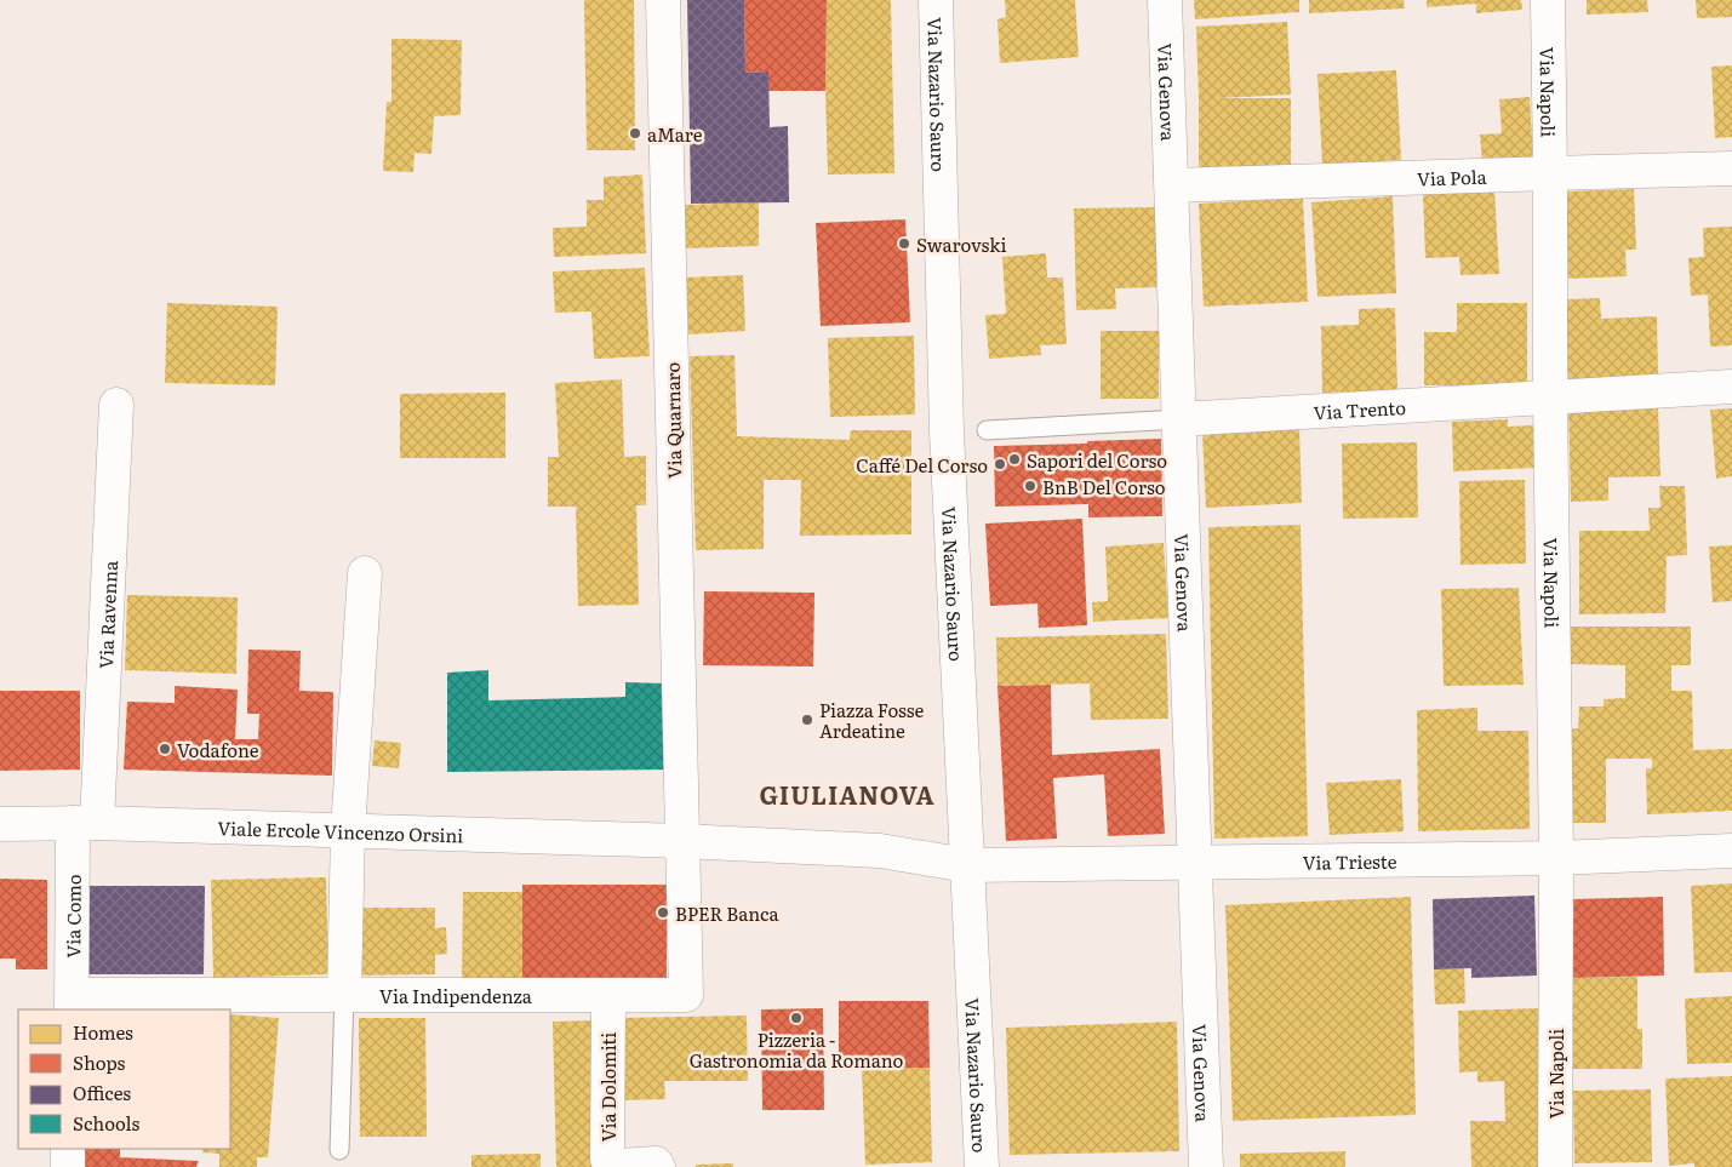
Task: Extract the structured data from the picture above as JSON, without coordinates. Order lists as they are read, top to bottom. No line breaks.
{"streets":{"street":["Via Nazario Sauro","Via Genova","Via Napoli","Via Pola","Via Trento","Via Quarnaro","Via Ravenna","Viale Ercole Vincenzo Orsini","Via Trieste","Via Como","Via Indipendenza","Via Dolomiti"]},"crossings":[["Via Nazario Sauro","Via Trieste"],["Via Genova","Via Pola"],["Via Genova","Via Trento"],["Via Genova","Via Trieste"],["Via Napoli","Via Pola"],["Via Napoli","Via Trento"],["Via Napoli","Via Trieste"],["Via Quarnaro","Viale Ercole Vincenzo Orsini"],["Via Quarnaro","Via Trieste"],["Via Quarnaro","Via Indipendenza"],["Via Ravenna","Viale Ercole Vincenzo Orsini"],["Via Ravenna","Via Como"],["Viale Ercole Vincenzo Orsini","Via Trieste"],["Viale Ercole Vincenzo Orsini","Via Como"],["Viale Ercole Vincenzo Orsini","Via Indipendenza"],["Via Trieste","Via Indipendenza"],["Via Como","Via Indipendenza"],["Via Indipendenza","Via Dolomiti"]],"districts":["GIULIANOVA"],"places":["aMare","Swarovski","Sapori del Corso","Caffé Del Corso","BnB Del Corso","Piazza Fosse Ardeatine","Vodafone","BPER Banca","Pizzeria - Gastronomia da Romano"],"legend":["Homes","Shops","Offices","Schools"]}
